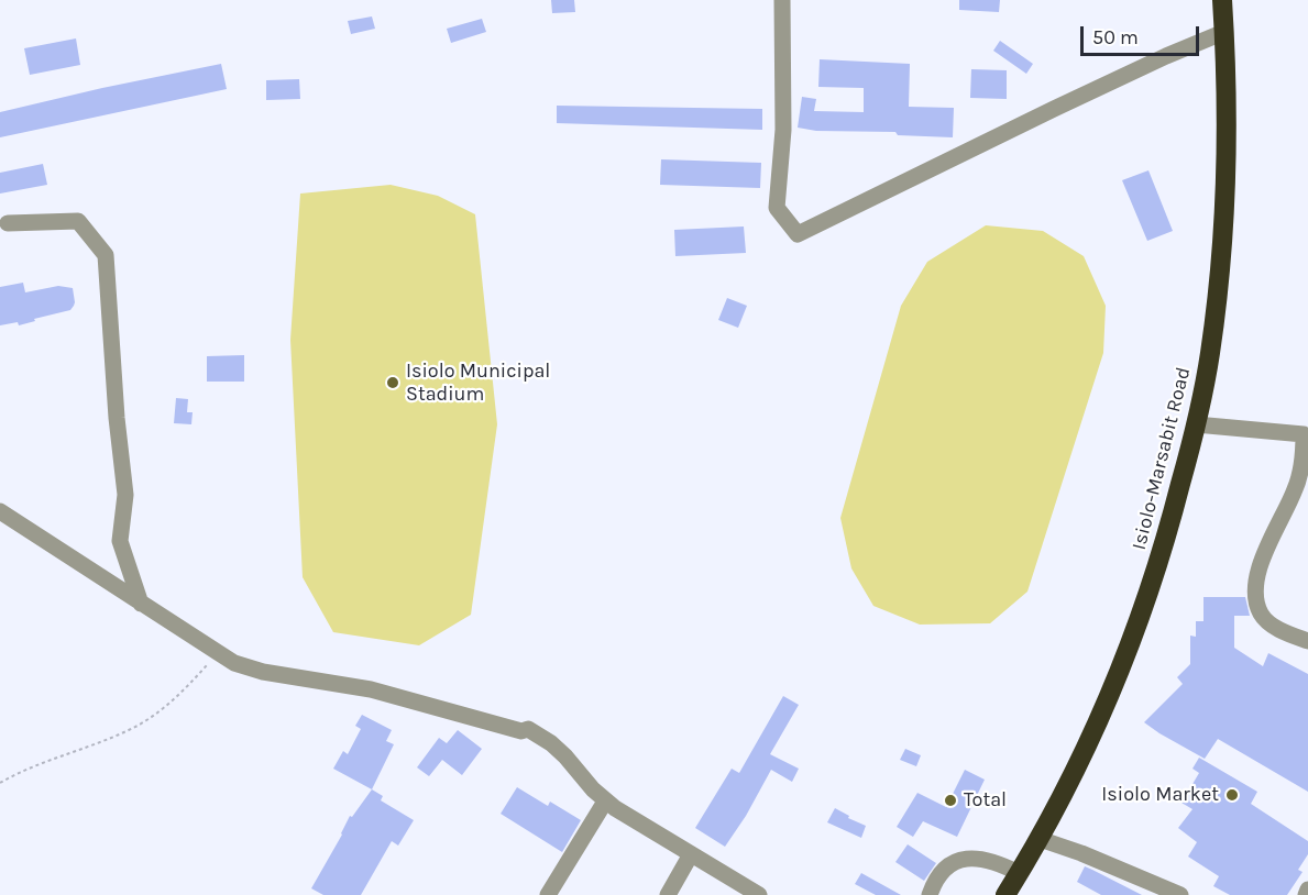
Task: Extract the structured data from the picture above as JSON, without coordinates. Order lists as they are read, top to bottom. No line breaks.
{"streets":{"highway":["Isiolo-Marsabit Road"]},"places":["Isiolo Municipal Stadium","Isiolo Market","Total"],"scale_bar":"50 m"}
